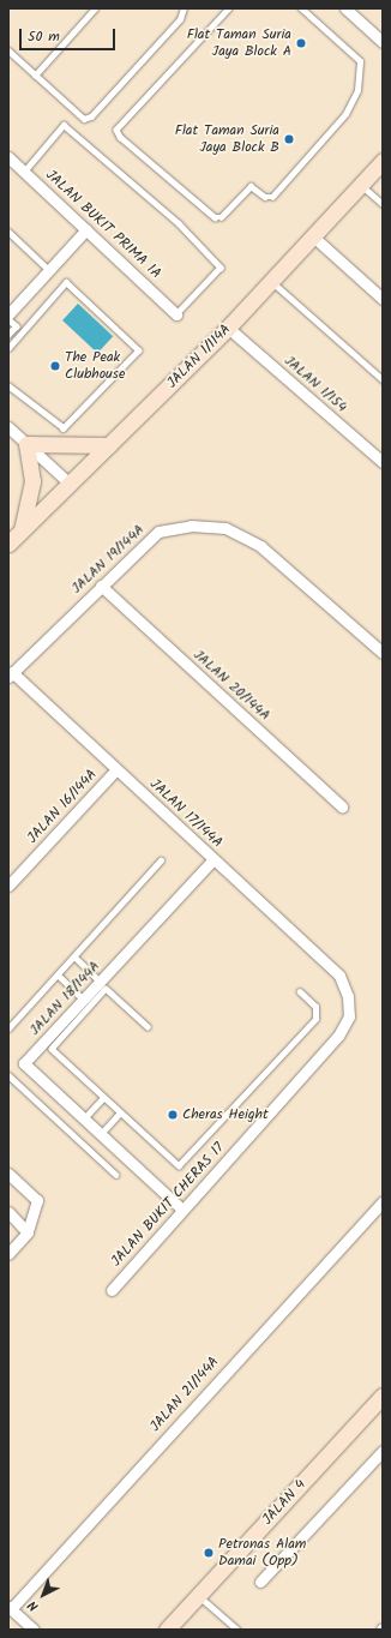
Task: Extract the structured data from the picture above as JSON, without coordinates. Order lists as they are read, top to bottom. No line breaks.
{"streets":{"street":["JALAN BUKIT PRIMA 1A","JALAN 1/114A","JALAN 1/154","JALAN 19/144A","JALAN 20/144A","JALAN 16/144A","JALAN 17/144A","JALAN 18/144A","JALAN BUKIT CHERAS 17","JALAN 21/144A","JALAN 4"]},"crossings":[["JALAN 1/114A","JALAN 1/154"],["JALAN 19/144A","JALAN 20/144A"],["JALAN 19/144A","JALAN 17/144A"],["JALAN 16/144A","JALAN 17/144A"],["JALAN 17/144A","JALAN 18/144A"],["JALAN 17/144A","JALAN BUKIT CHERAS 17"],["JALAN 18/144A","JALAN BUKIT CHERAS 17"]],"places":["Flat Taman Suria Jaya Block A","Flat Taman Suria Jaya Block B","The Peak Clubhouse","Cheras Height","Petronas Alam Damai (Opp)"],"scale_bar":"50 m","north":"bottom left"}
